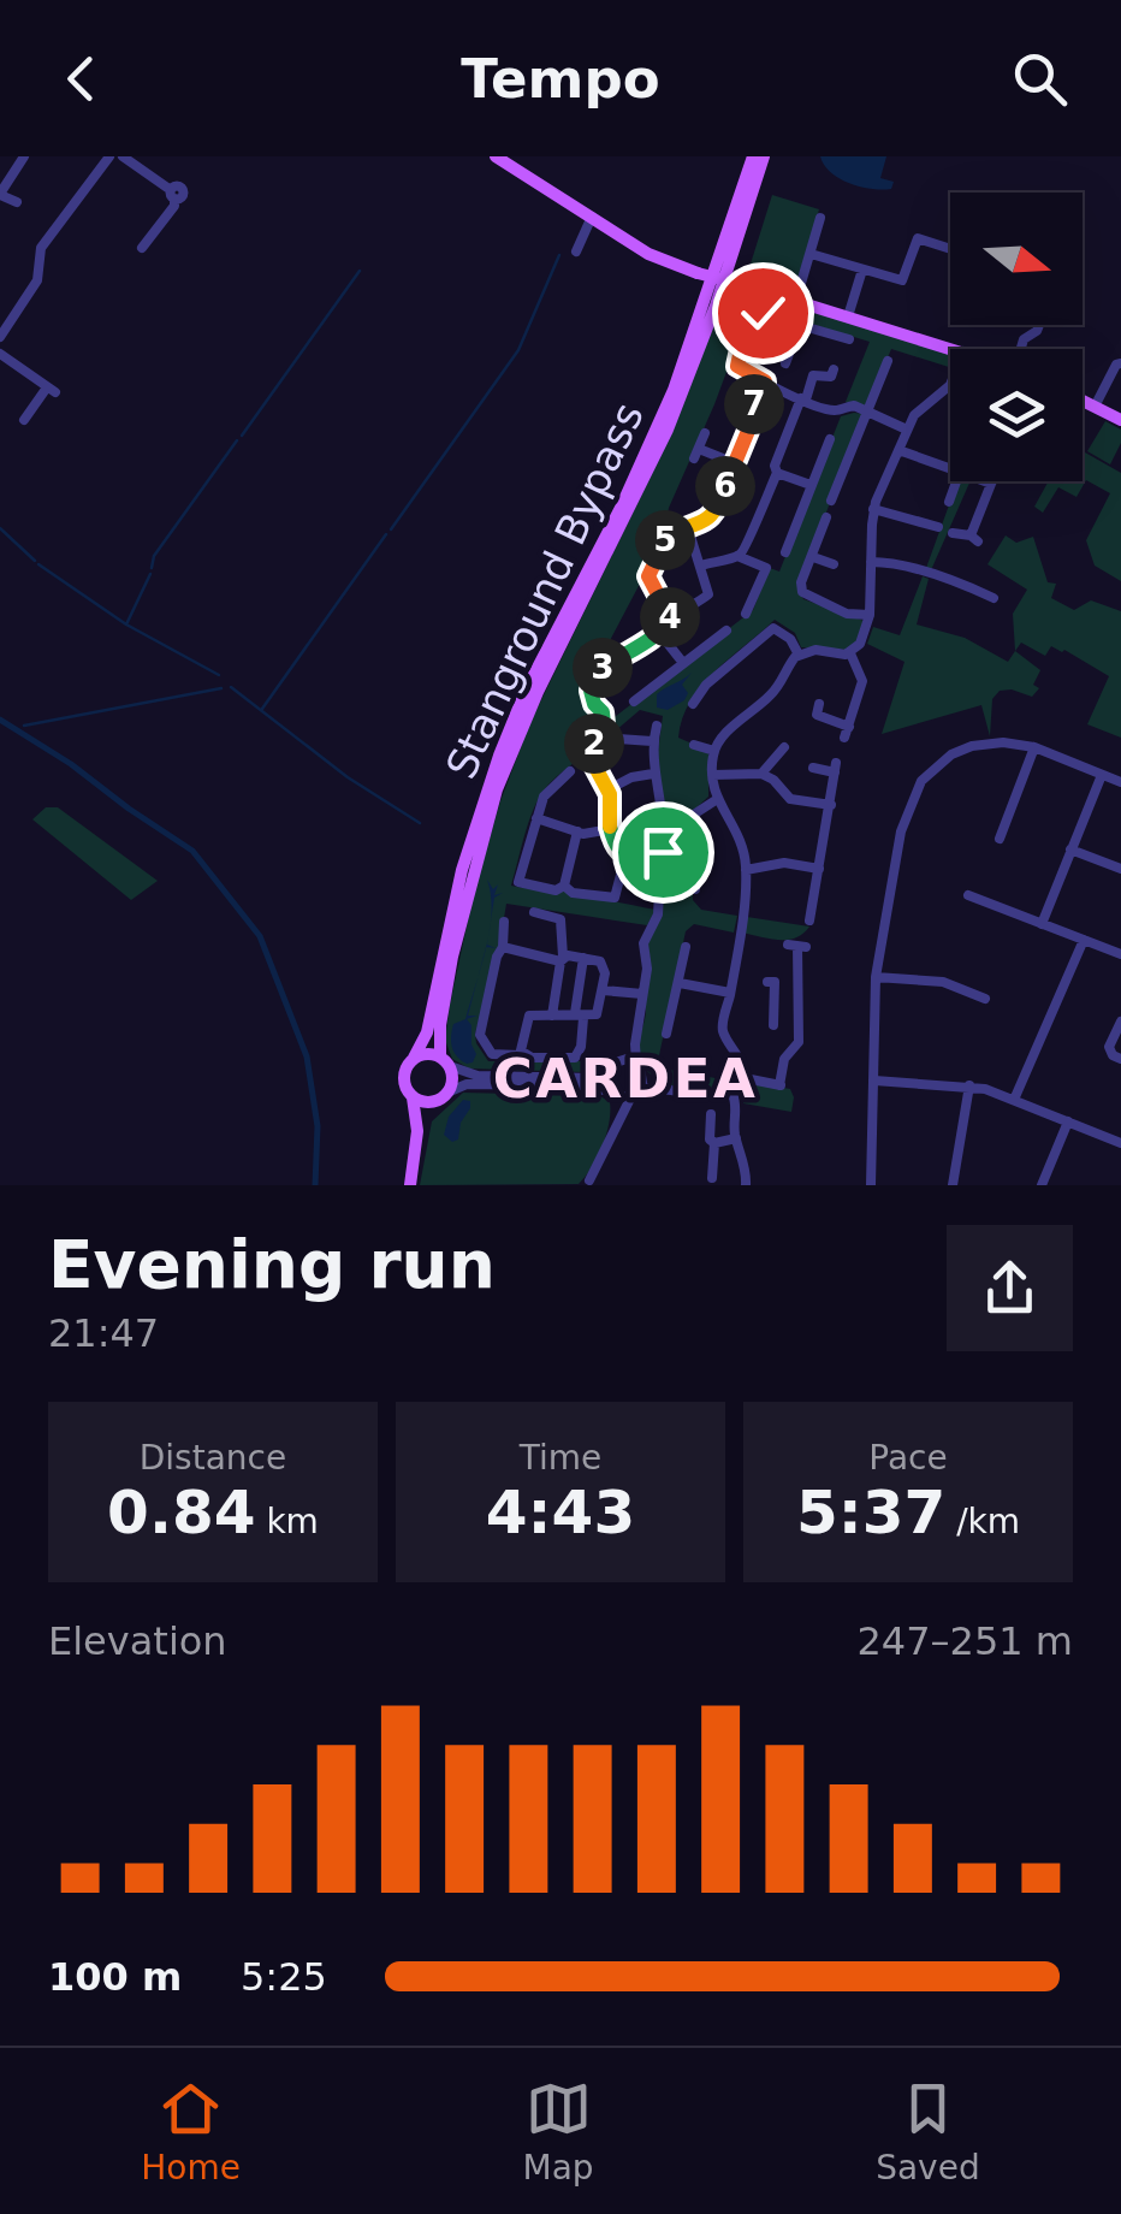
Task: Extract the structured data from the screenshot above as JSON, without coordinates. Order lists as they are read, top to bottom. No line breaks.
{"streets":{"main road":["Stanground Bypass"]},"districts":["CARDEA"],"north":"right","page":{"header":"Tempo","pins":["7","6","5","4","3","2"],"heading":["Evening run","21:47"],"stats":[["Distance","0.84 km"],["Time","4:43"],["Pace","5:37 /km"]],"chart":["Elevation","247–251 m"],"list":[{"name":"100 m","note":"5:25"}],"tabs":["Home","Map","Saved"]}}
